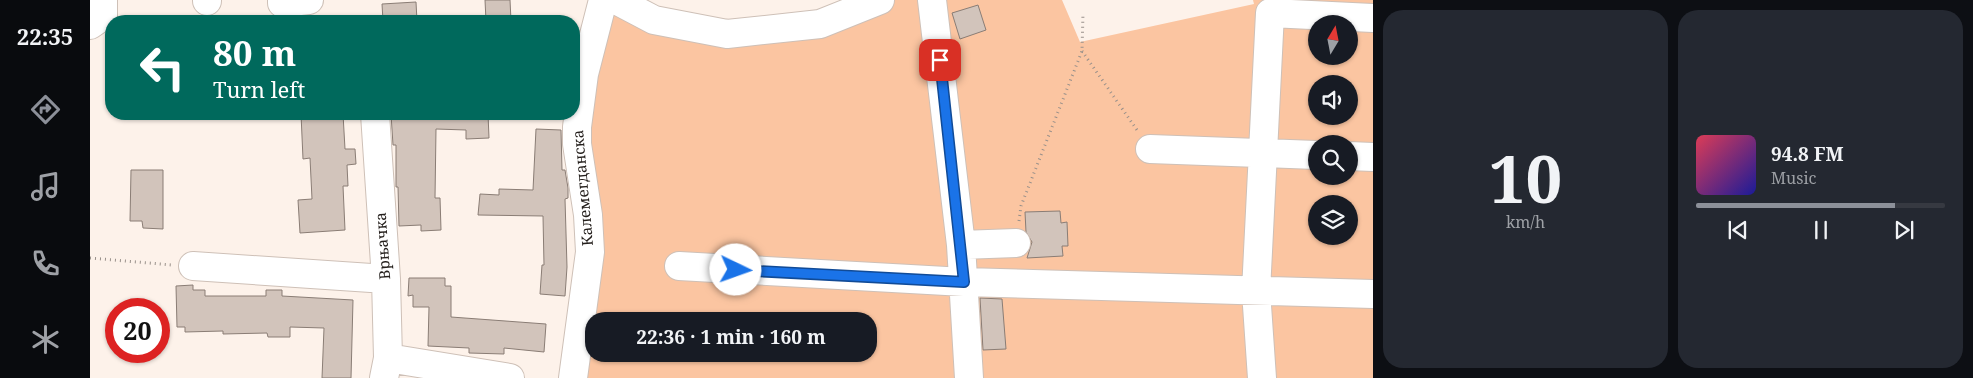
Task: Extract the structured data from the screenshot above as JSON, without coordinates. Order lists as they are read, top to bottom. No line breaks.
{"streets":{"street":["Калемегданска","Врњачка"]},"north":"top","page":{"tabs":"22:35","tile":["10","km/h"],"turn":["80 m","Turn left"],"song":["94.8 FM","Music"],"limit":"20","trip":"22:36 · 1 min · 160 m"}}
